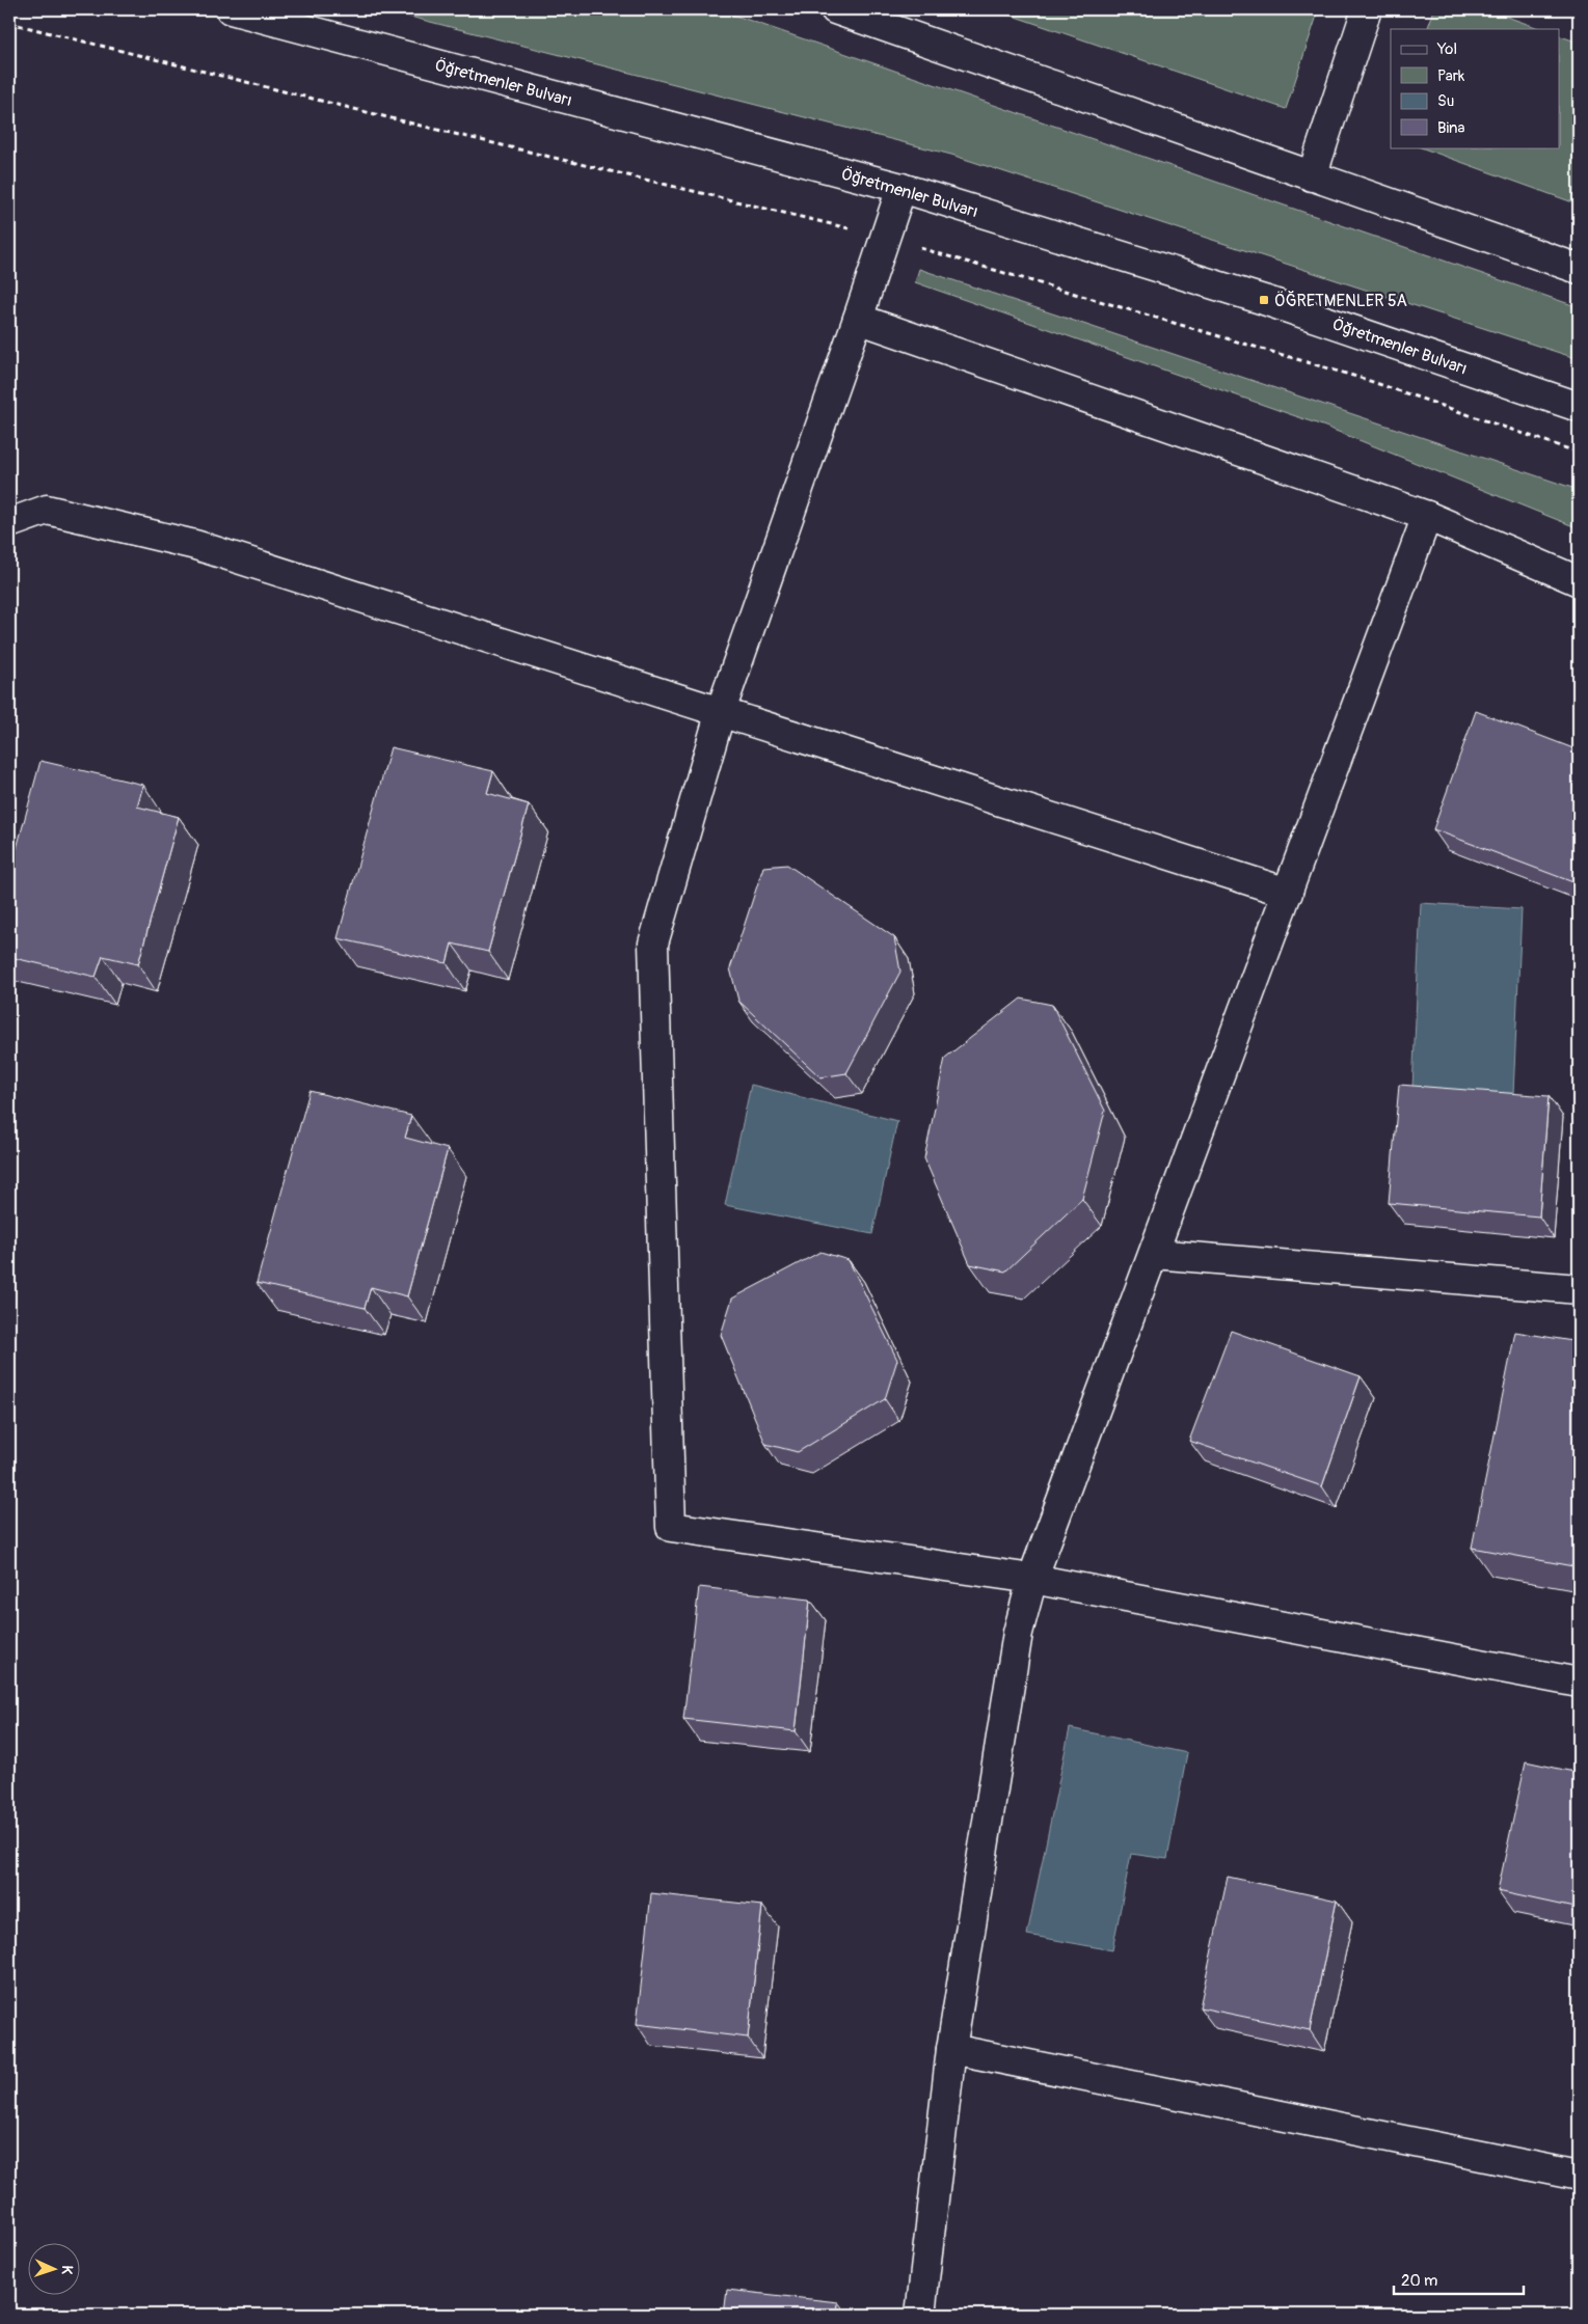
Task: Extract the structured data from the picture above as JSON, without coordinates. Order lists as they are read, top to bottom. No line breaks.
{"streets":{"street":["Öğretmenler Bulvarı"]},"places":{"transit":["ÖĞRETMENLER 5A"]},"legend":["Yol","Park","Su","Bina"],"scale_bar":"20 m","north":"right"}
